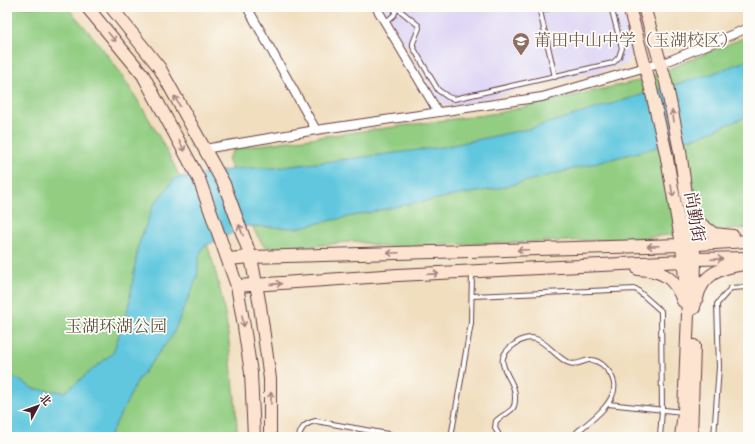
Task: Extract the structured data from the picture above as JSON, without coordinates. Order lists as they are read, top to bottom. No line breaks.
{"streets":{"main road":["尚勤街"]},"parks":["玉湖环湖公园"],"places":{"school or university":["莆田中山中学（玉湖校区）"]},"north":"top right"}
